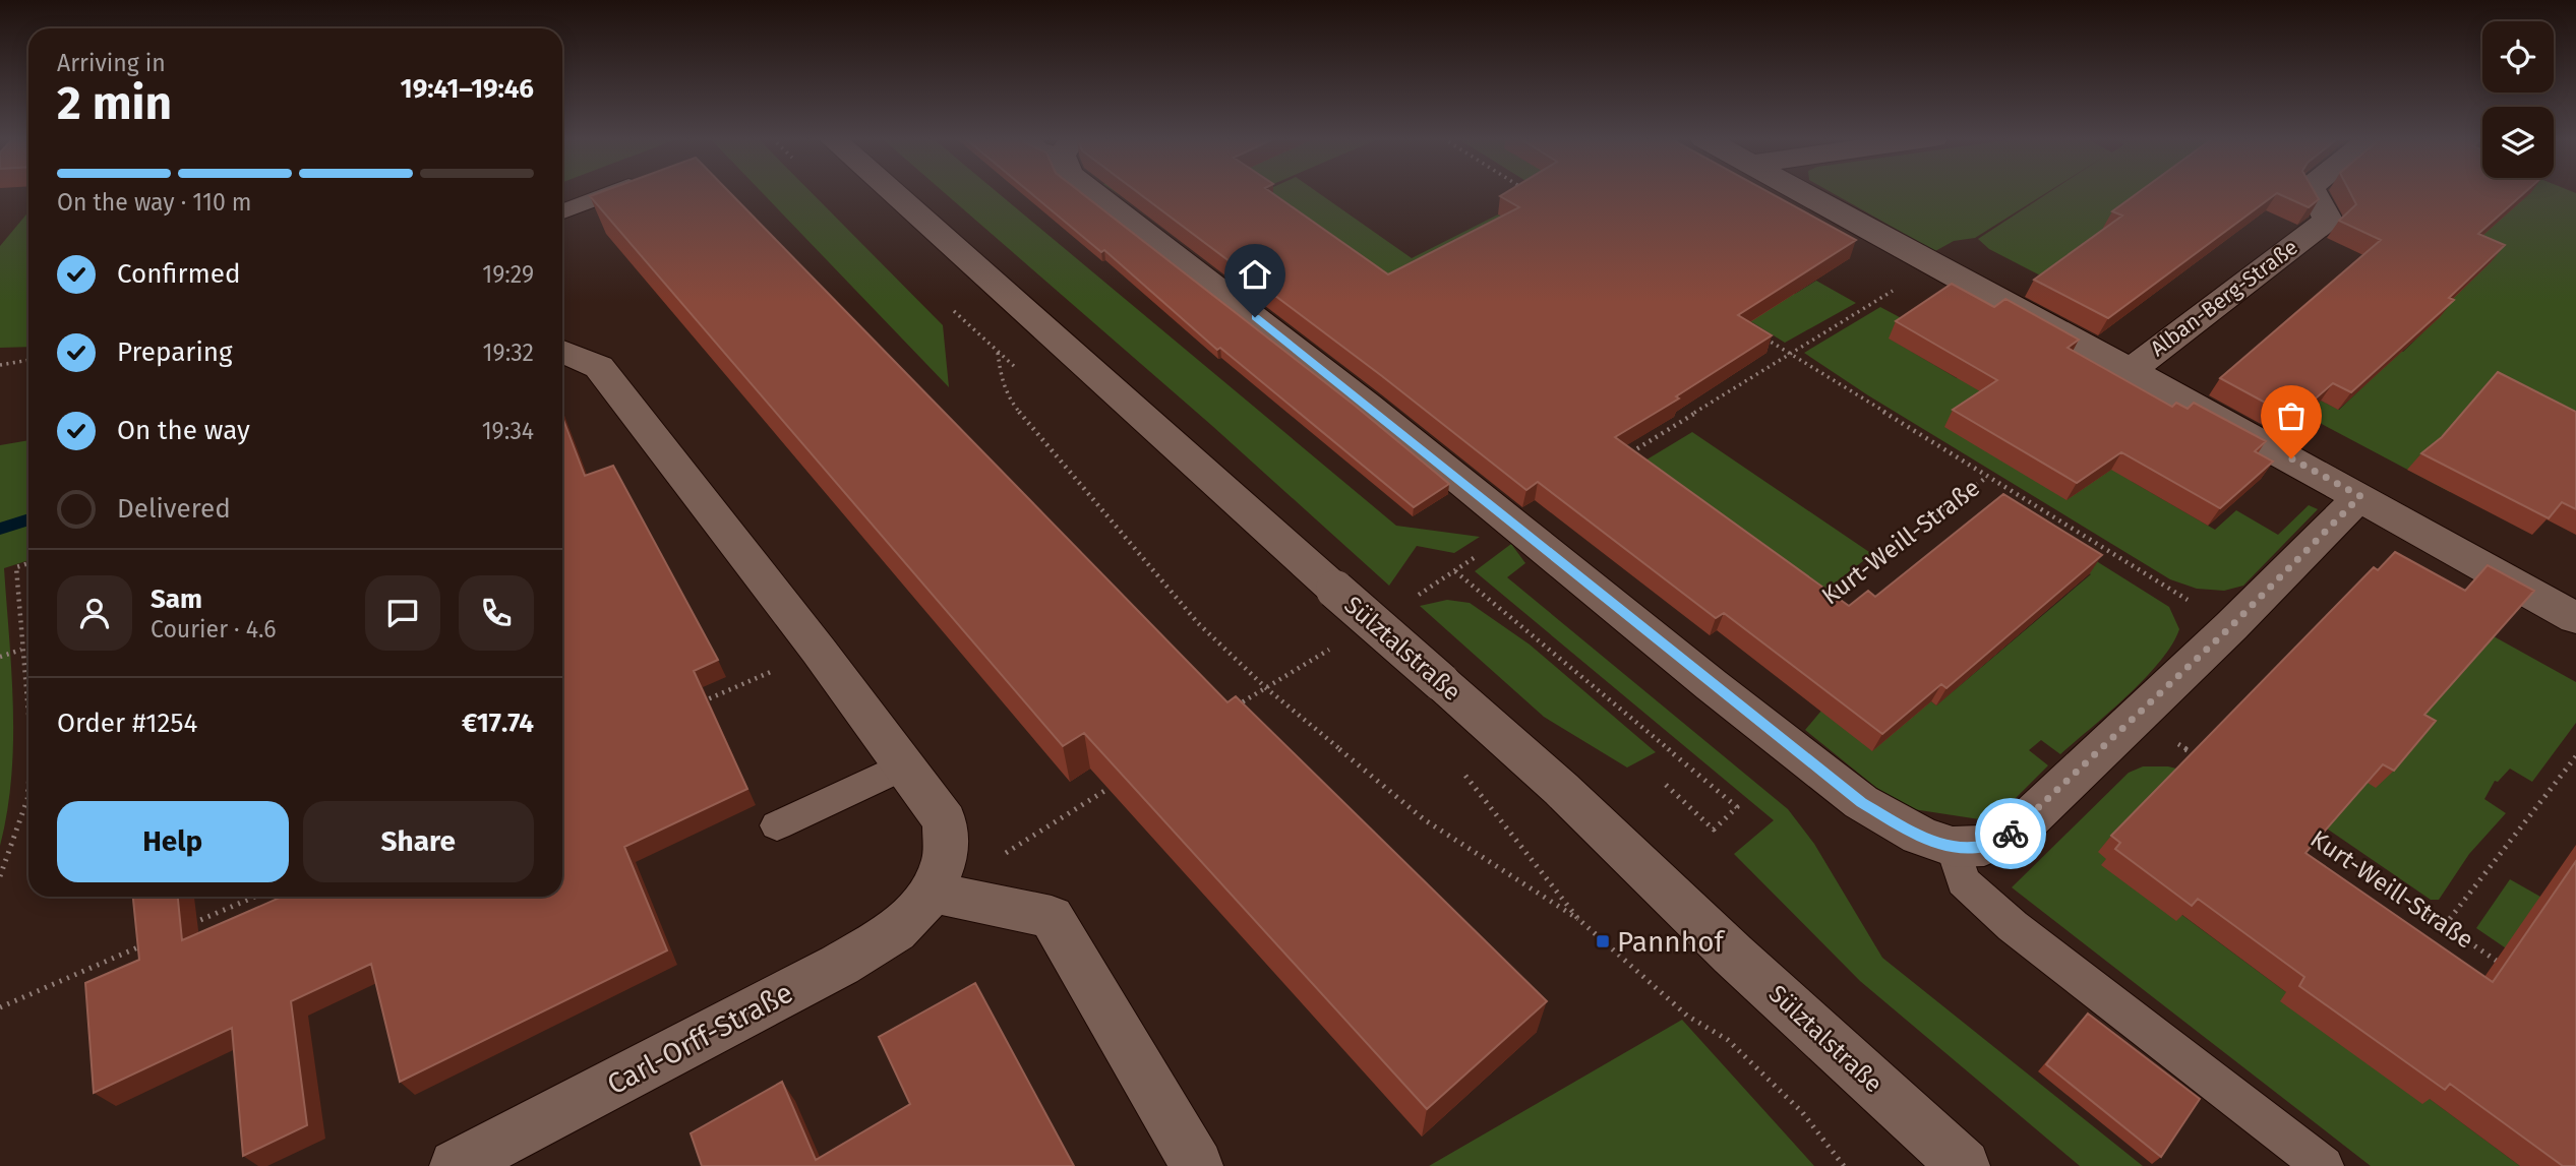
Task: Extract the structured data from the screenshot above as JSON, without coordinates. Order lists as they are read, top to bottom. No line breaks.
{"streets":{"street":["Alban-Berg-Straße","Sülztalstraße","Carl-Orff-Straße"],"path":["Kurt-Weill-Straße"]},"places":{"transit":["Pannhof"]},"page":{"heading":["2 min","Arriving in","19:41–19:46"],"panel":["Sam","Courier · 4.6","Order #1254","€17.74"],"bar":"On the way · 110 m","list":[["Confirmed","19:29"],["Preparing","19:32"],["On the way","19:34"],"Delivered"],"buttons":["Help","Share"]}}
